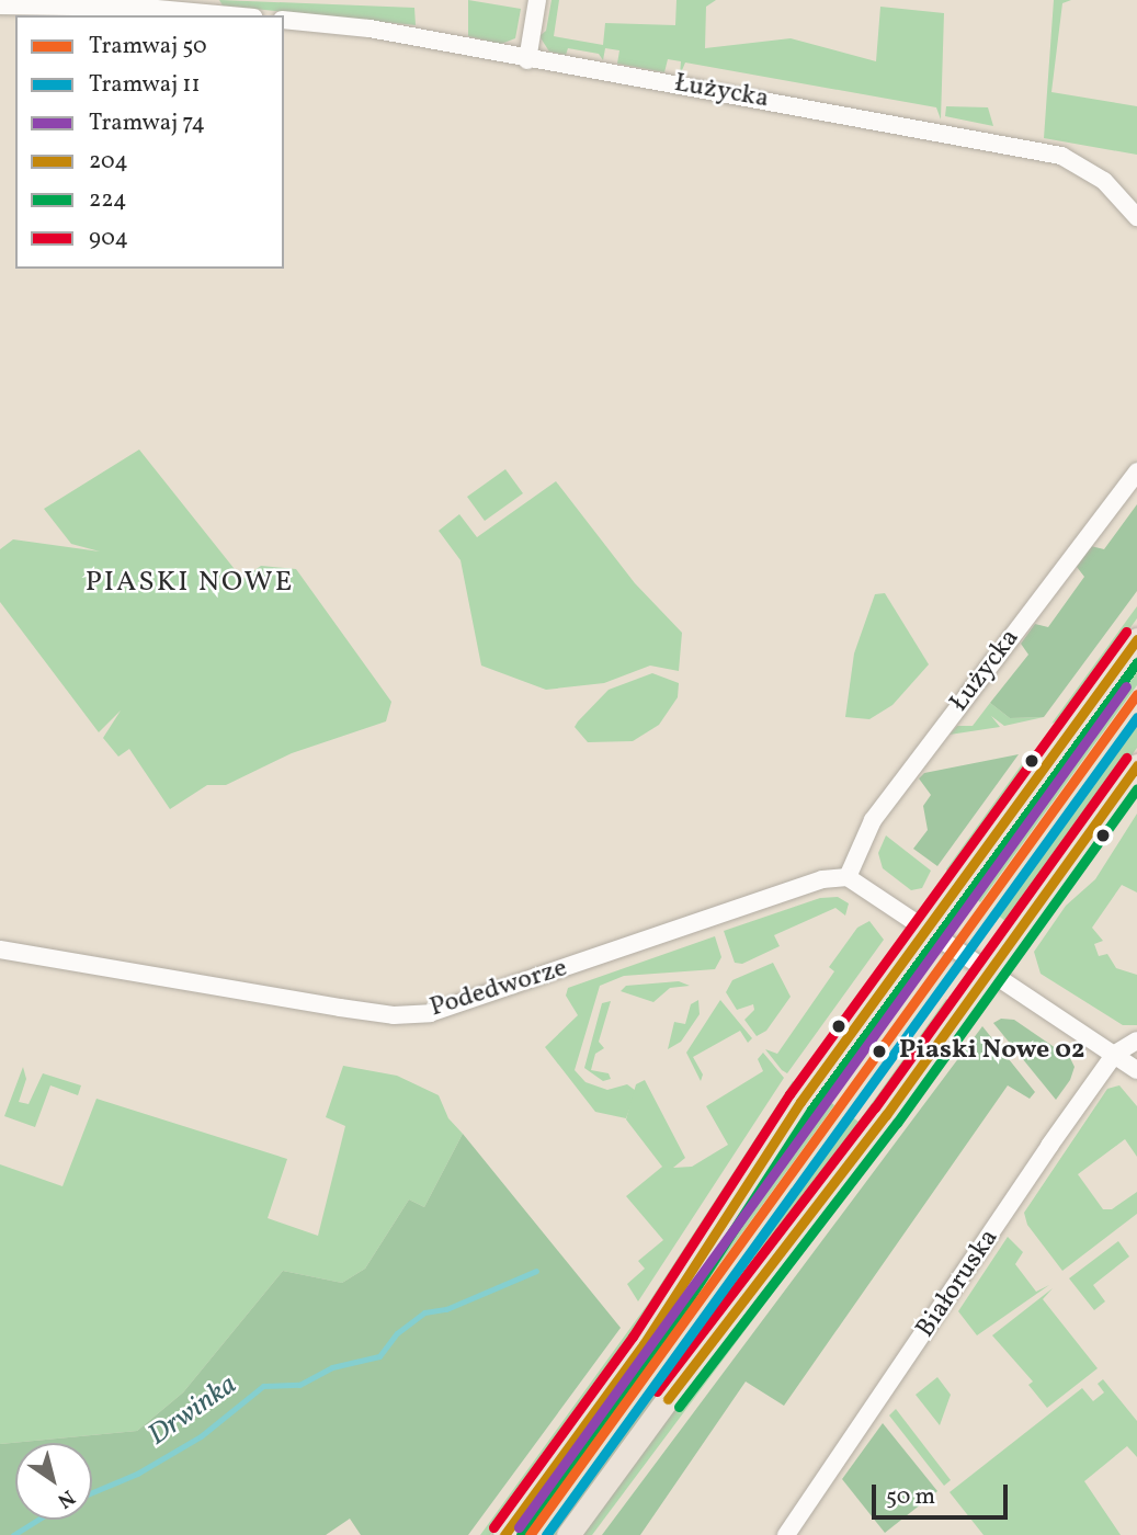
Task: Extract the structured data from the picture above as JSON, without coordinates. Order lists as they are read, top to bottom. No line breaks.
{"streets":{"street":["Łużycka","Podedworze","Białoruska"]},"crossings":[["Łużycka","Podedworze"]],"districts":["PIASKI NOWE"],"water":["Drwinka"],"places":["Piaski Nowe 02"],"lines":["transit line 904","transit line 204","transit line 224","tram line 74","tram line 50","tram line 11"],"legend":["Tramwaj 50","Tramwaj 11","Tramwaj 74","204","224","904"],"scale_bar":"50 m","north":"bottom right"}
